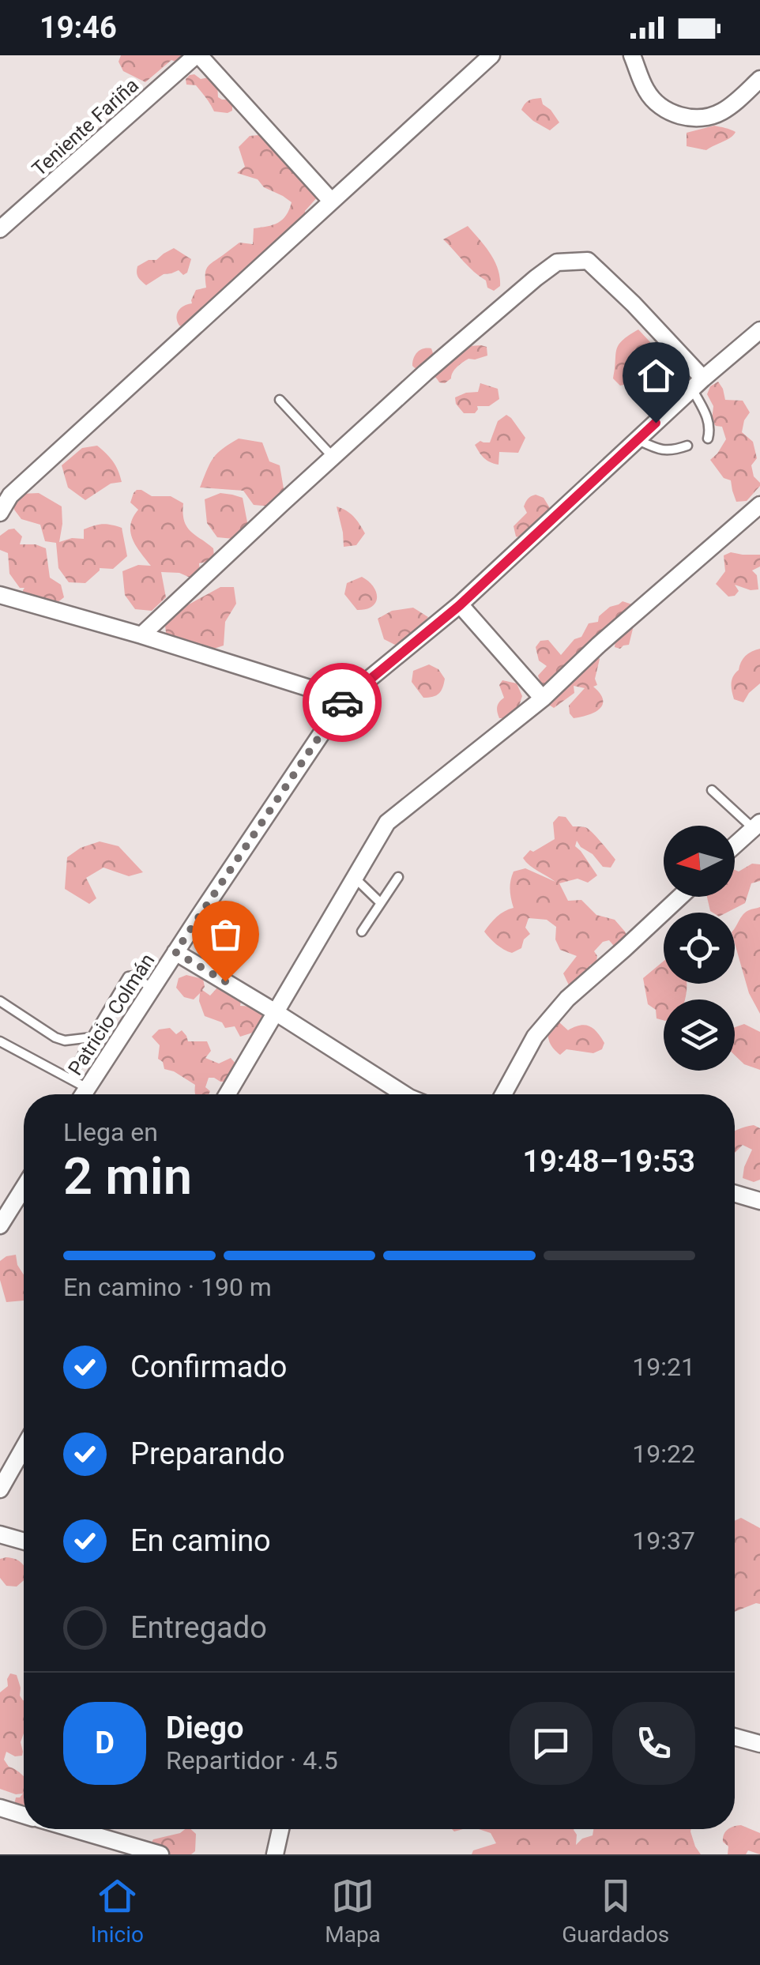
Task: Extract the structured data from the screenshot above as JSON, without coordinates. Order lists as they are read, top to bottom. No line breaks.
{"streets":{"street":["Teniente Fariña","Patricio Colmán"]},"north":"left","page":{"status":"19:46","heading":["2 min","Llega en","19:48–19:53"],"panel":["Diego","Repartidor · 4.5"],"bar":"En camino · 190 m","list":[["Confirmado","19:21"],["Preparando","19:22"],["En camino","19:37"],"Entregado"],"round":"D","tabs":["Inicio","Mapa","Guardados"]}}
